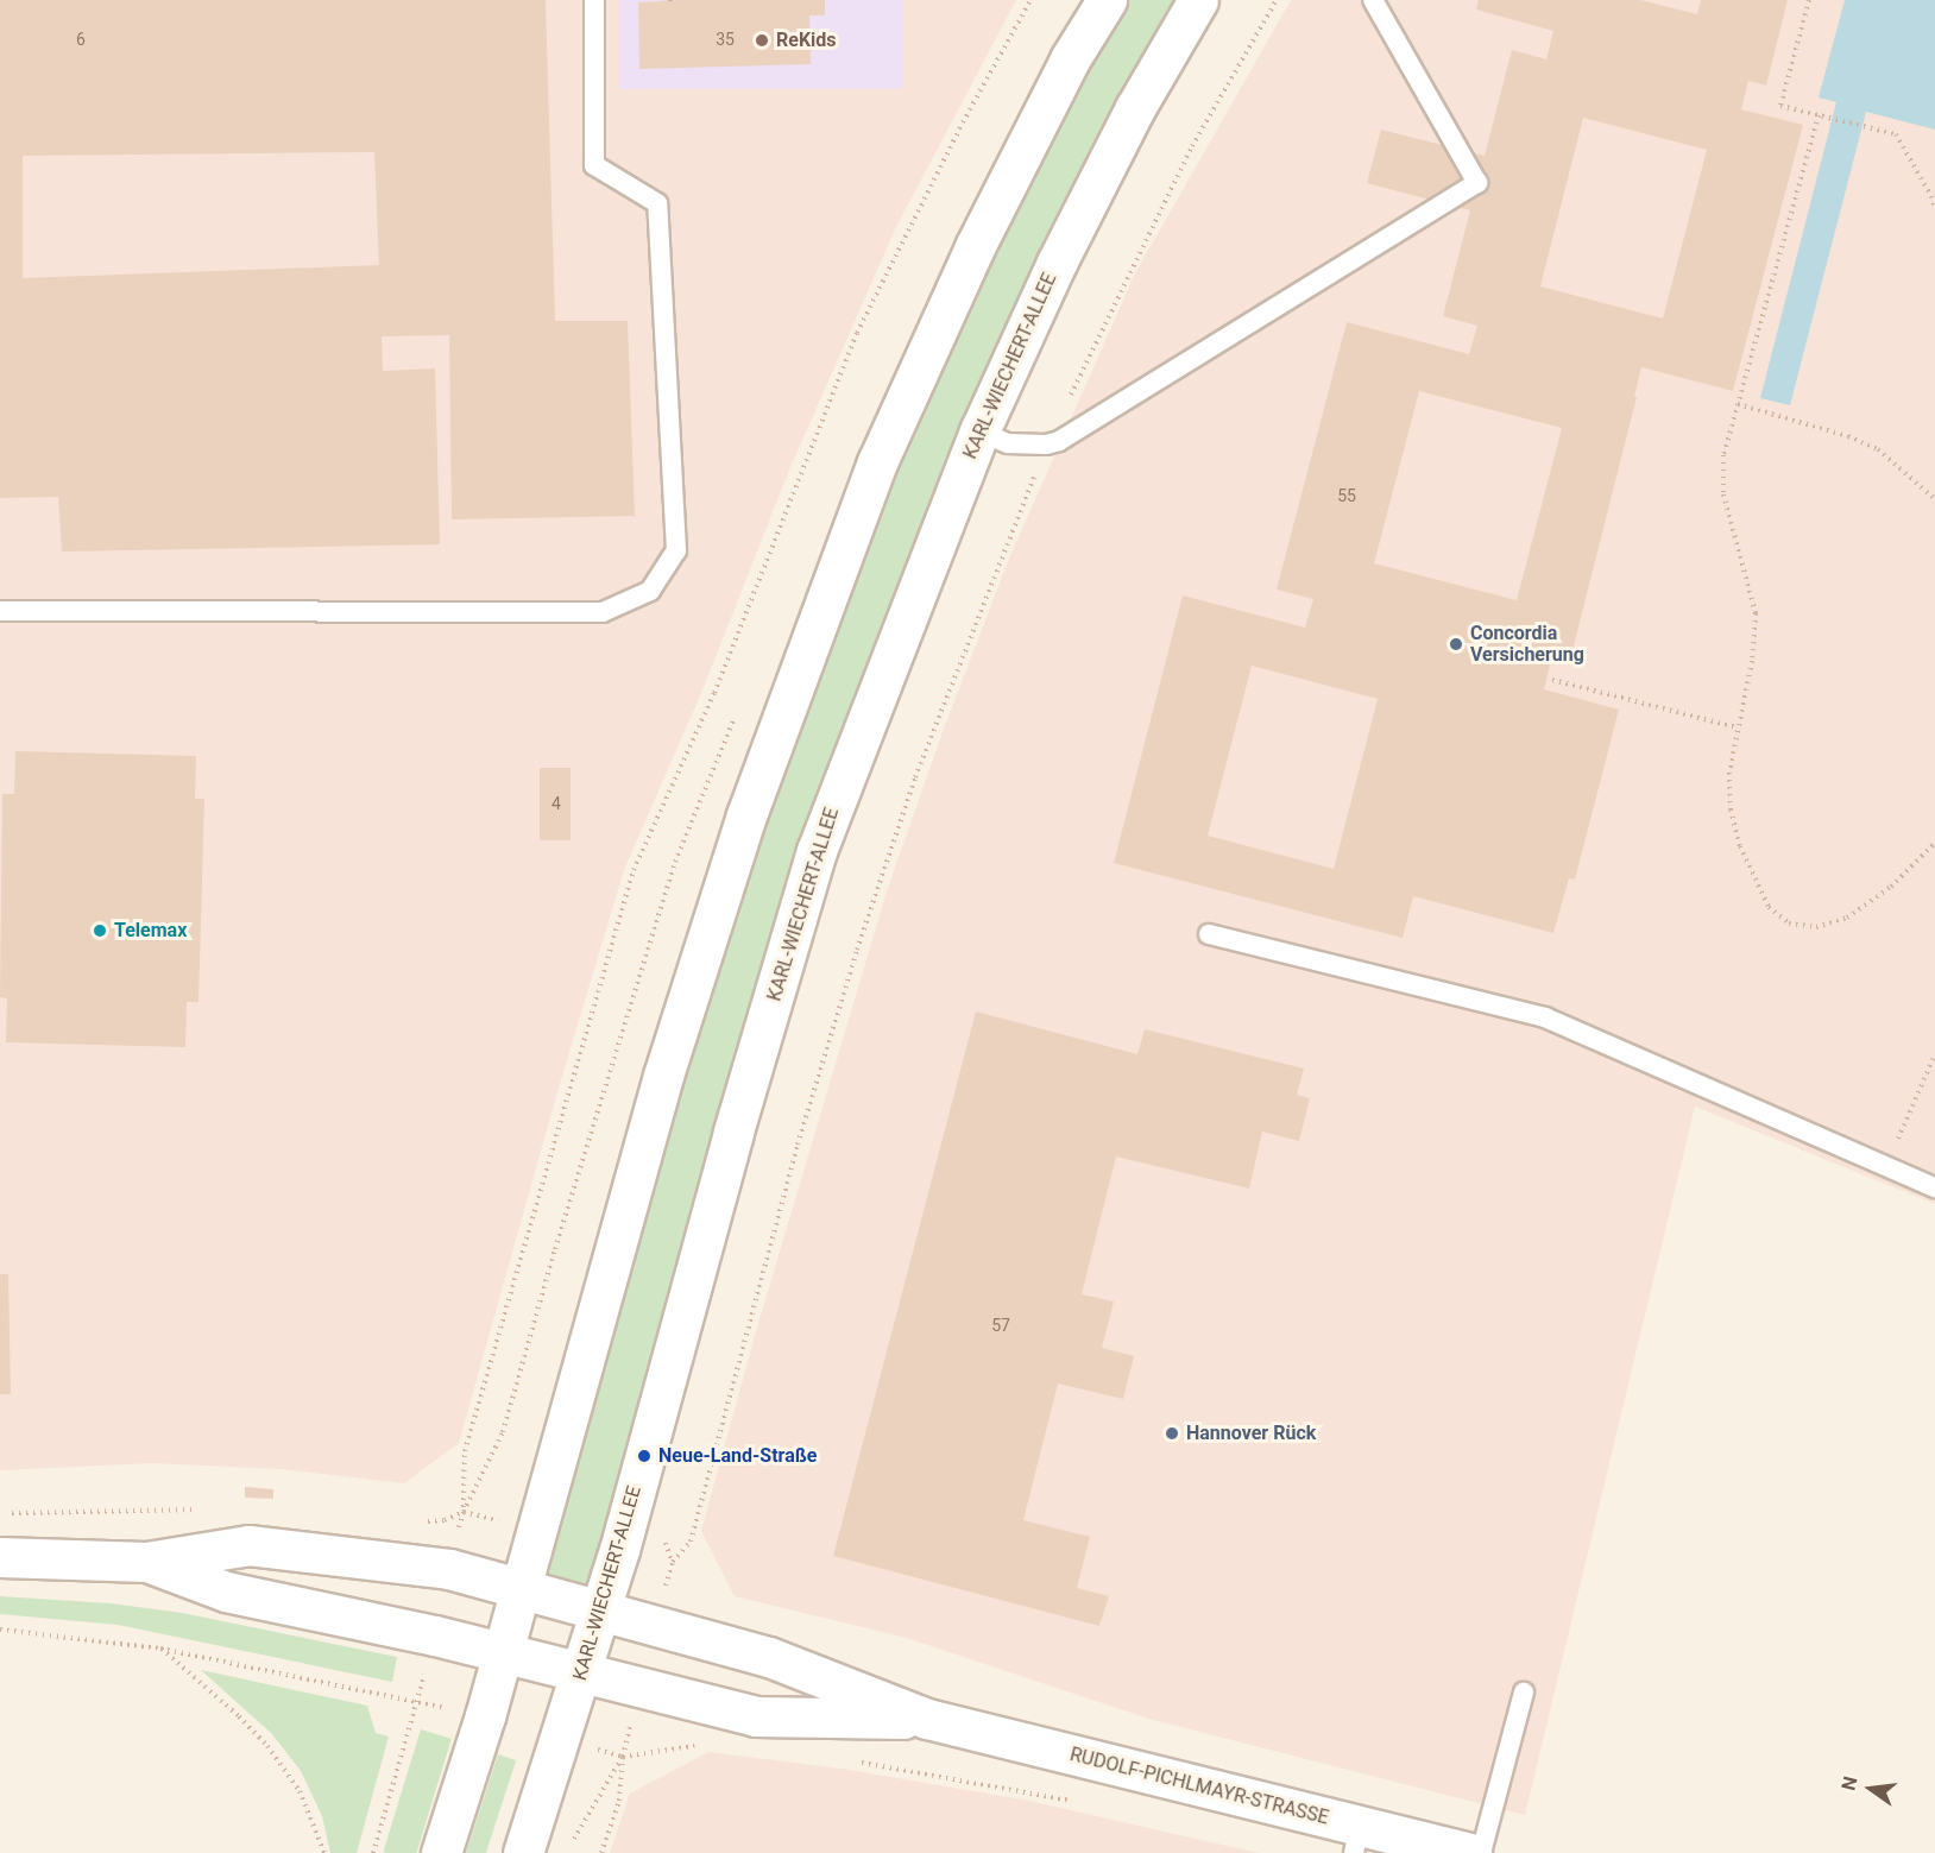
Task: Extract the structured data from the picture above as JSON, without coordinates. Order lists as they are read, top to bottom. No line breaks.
{"streets":{"main road":["KARL-WIECHERT-ALLEE","RUDOLF-PICHLMAYR-STRASSE"]},"crossings":[["KARL-WIECHERT-ALLEE","RUDOLF-PICHLMAYR-STRASSE"]],"places":["ReKids","Concordia Versicherung","Telemax","Hannover Rück","Neue-Land-Straße"],"house_numbers":["6","35","55","4","57"],"north":"left"}
